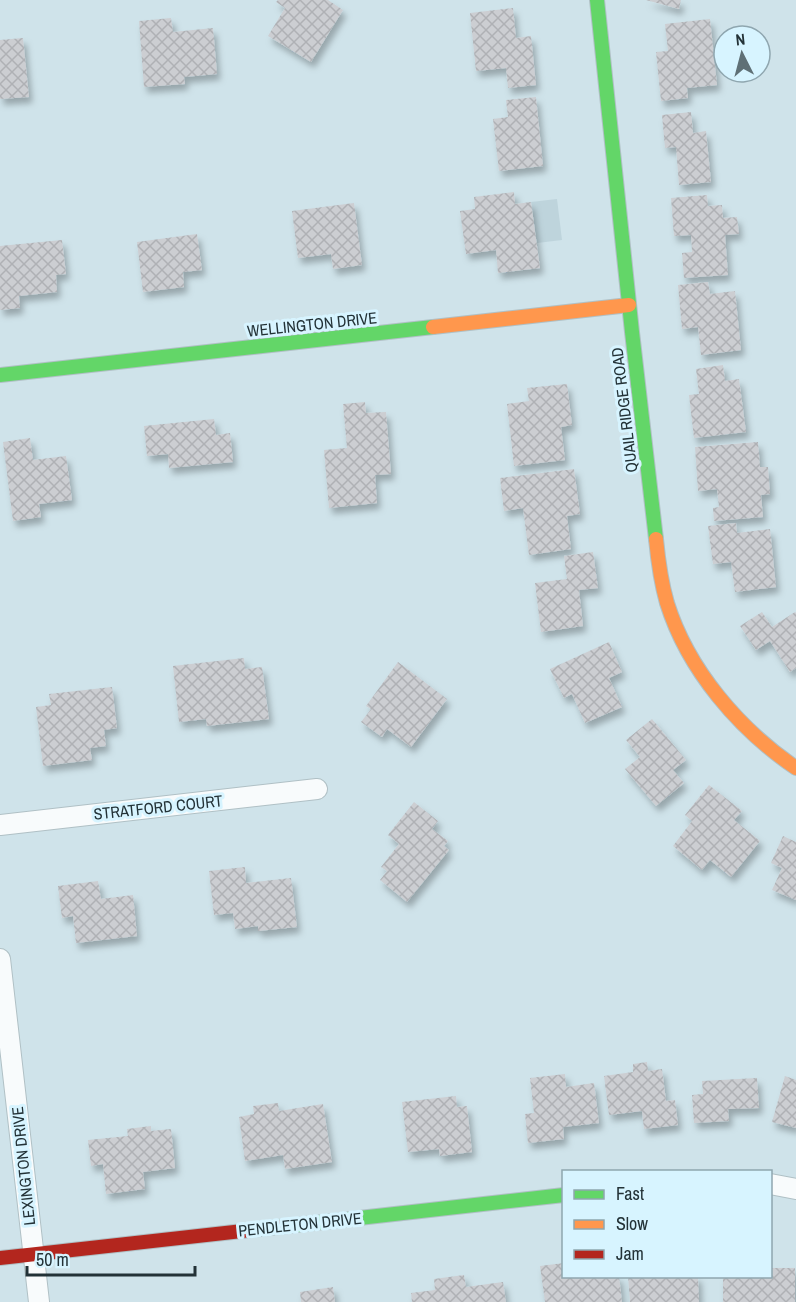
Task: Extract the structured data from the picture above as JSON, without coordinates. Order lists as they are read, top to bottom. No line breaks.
{"streets":{"street":["WELLINGTON DRIVE","QUAIL RIDGE ROAD","STRATFORD COURT","LEXINGTON DRIVE","PENDLETON DRIVE"]},"crossings":[["WELLINGTON DRIVE","QUAIL RIDGE ROAD"],["LEXINGTON DRIVE","PENDLETON DRIVE"]],"legend":["Fast","Slow","Jam"],"scale_bar":"50 m","north":"top"}
